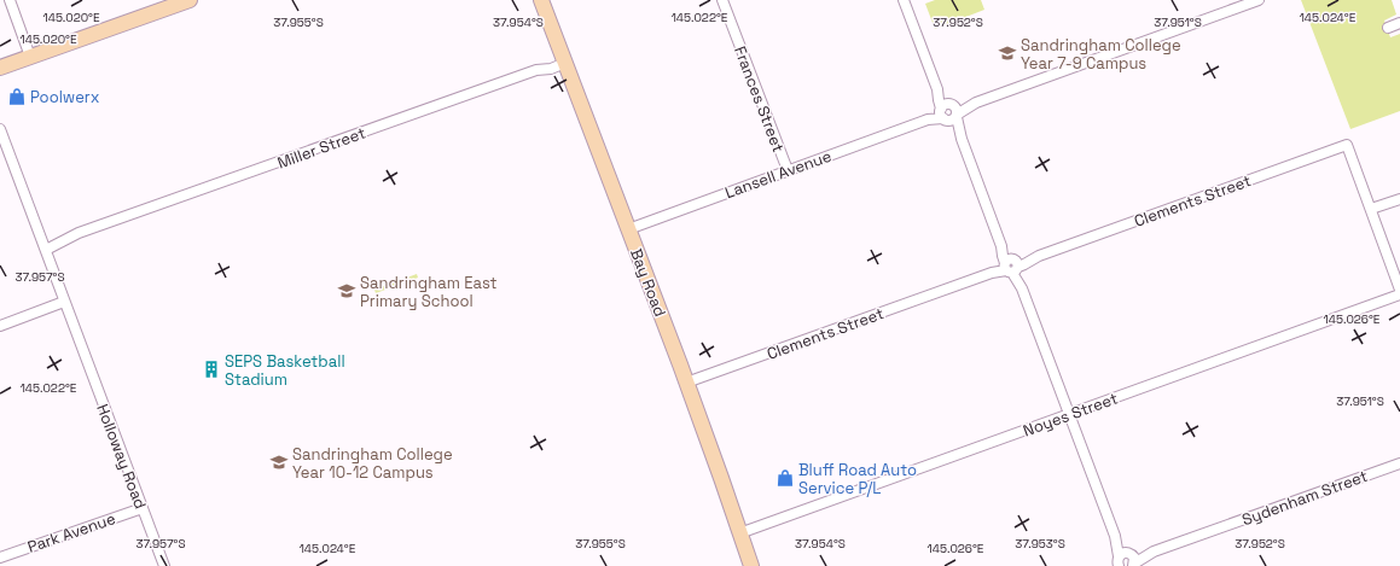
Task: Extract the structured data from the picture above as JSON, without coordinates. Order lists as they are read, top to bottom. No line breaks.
{"streets":{"main road":["Bay Road"],"street":["Frances Street","Miller Street","Lansell Avenue","Clements Street","Noyes Street","Holloway Road","Sydenham Street","Park Avenue"]},"crossings":[["Frances Street","Lansell Avenue"],["Miller Street","Bay Road"],["Miller Street","Holloway Road"],["Lansell Avenue","Bay Road"],["Clements Street","Bay Road"],["Bay Road","Noyes Street"],["Holloway Road","Park Avenue"]],"places":{"school or university":["Sandringham College Year 7-9 Campus","Sandringham East Primary School","Sandringham College Year 10-12 Campus"],"shop":["Poolwerx","Bluff Road Auto Service P/L"],"building":["SEPS Basketball Stadium"]},"coordinates":["145.020°E","145.022°E","145.024°E","37.955°S","37.954°S","37.952°S","37.951°S","37.957°S","145.026°E","37.953°S"]}
